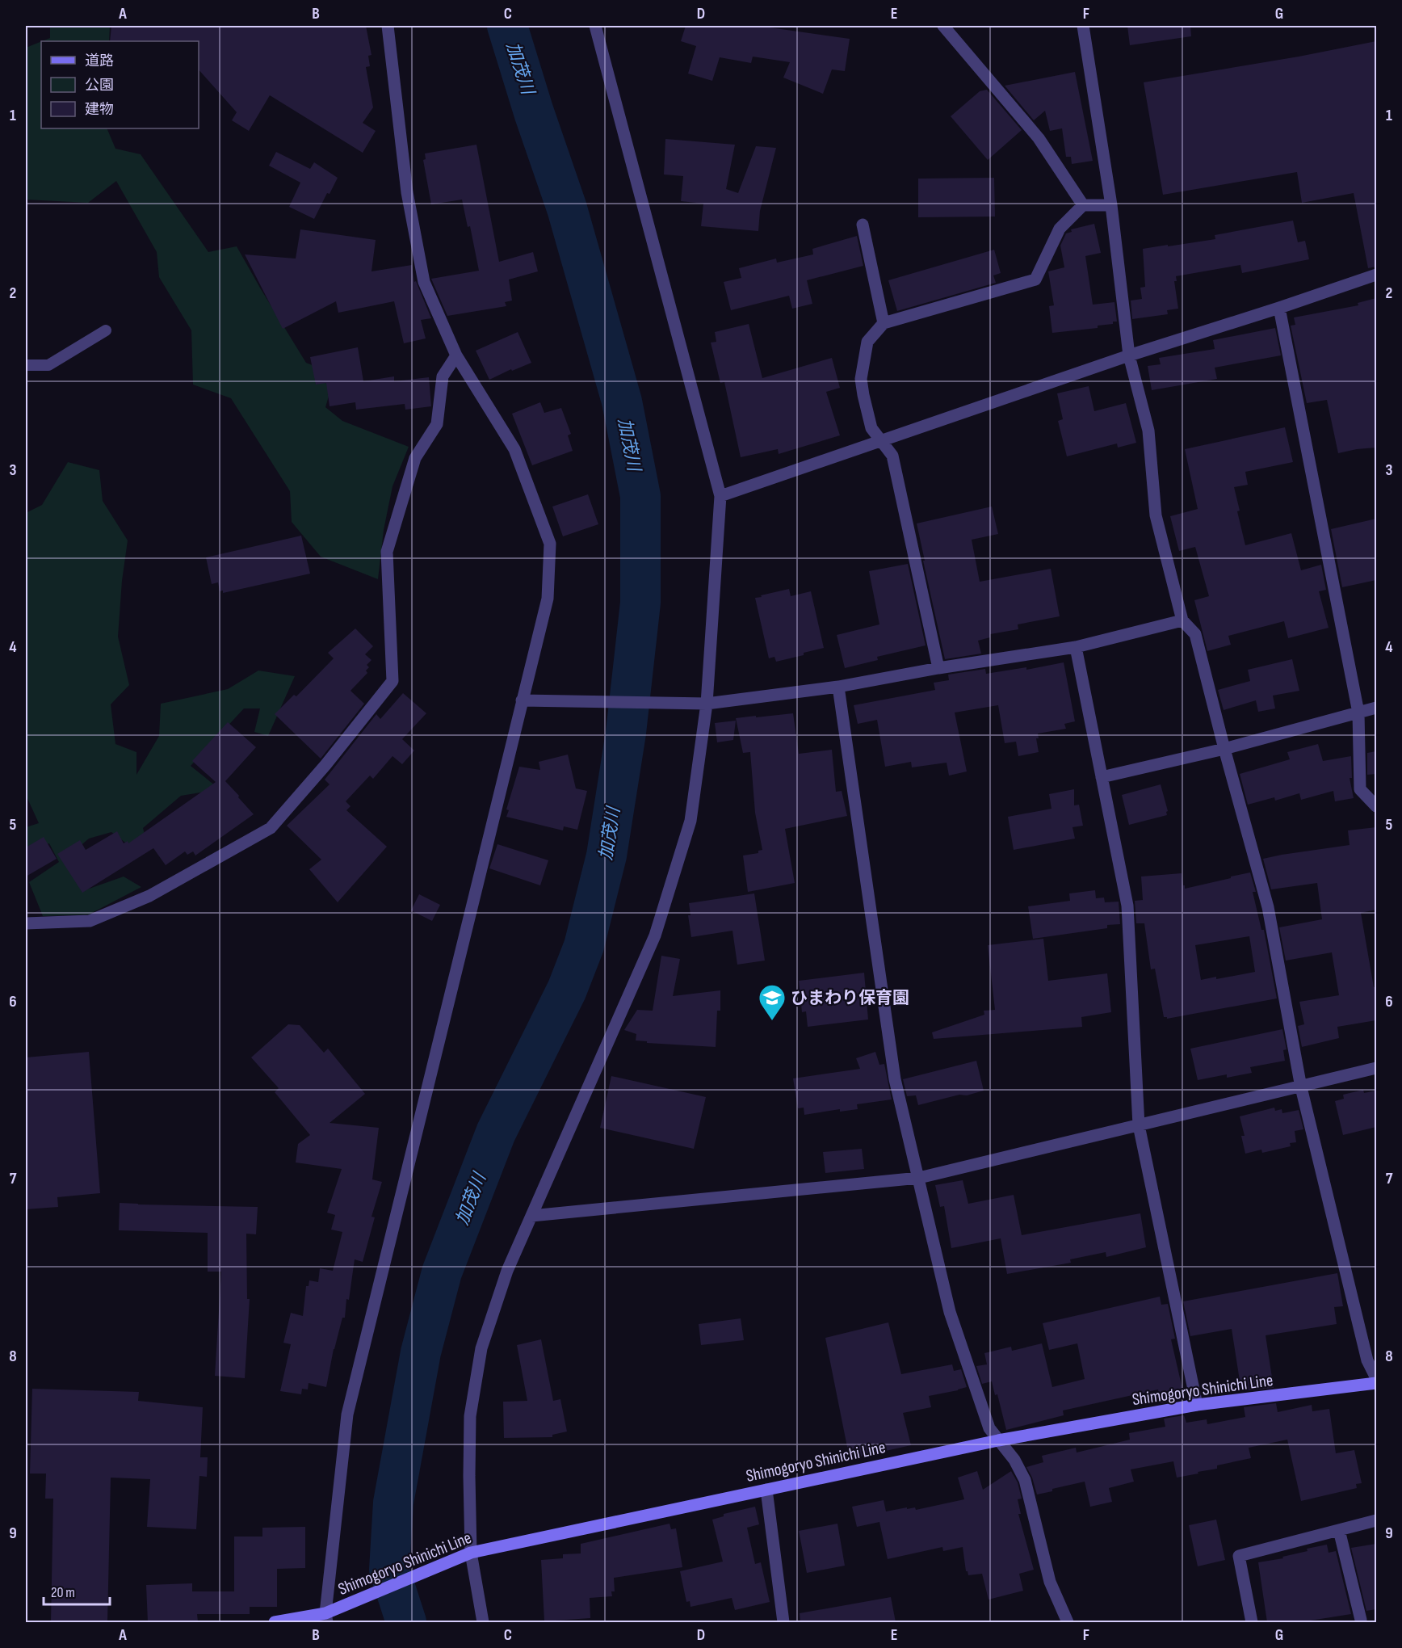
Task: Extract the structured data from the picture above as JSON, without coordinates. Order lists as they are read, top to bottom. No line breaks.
{"streets":{"main road":["Shimogoryo Shinichi Line"]},"water":["加茂川"],"places":{"school or university":["ひまわり保育園"]},"legend":["道路","公園","建物"],"scale_bar":"20 m","grid":{"columns":["A","B","C","D","E","F","G"],"rows":["1","2","3","4","5","6","7","8","9"]}}
